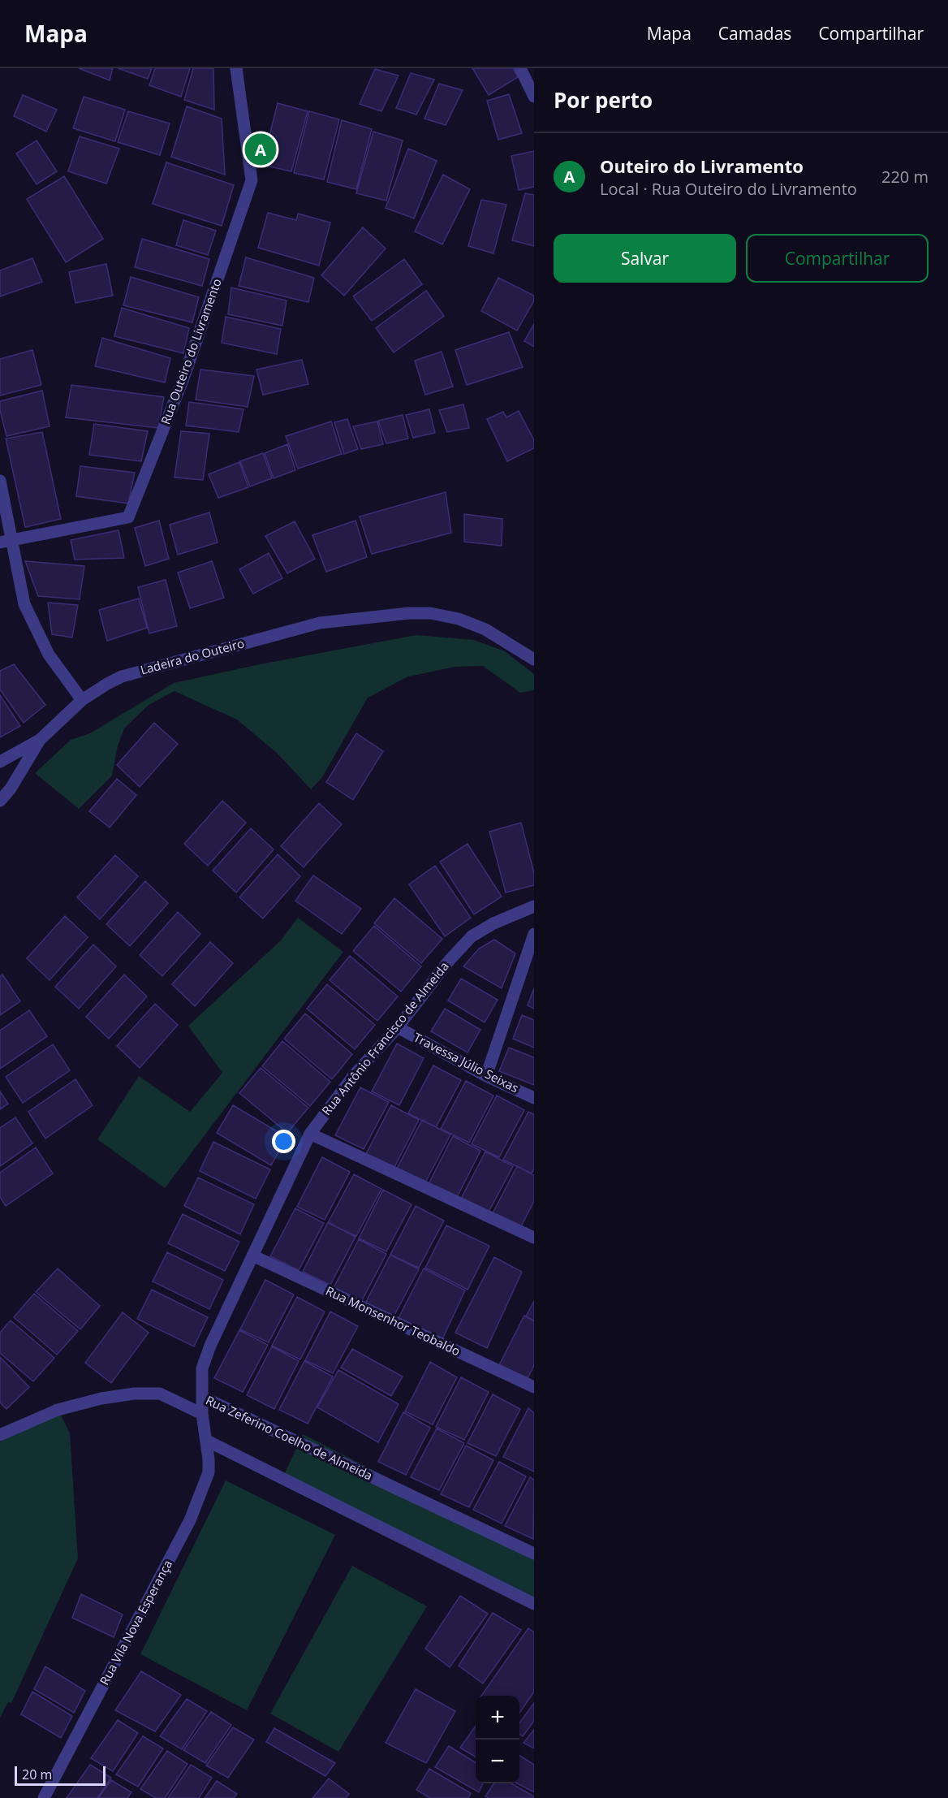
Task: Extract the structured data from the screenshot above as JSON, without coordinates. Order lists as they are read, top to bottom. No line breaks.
{"streets":{"street":["Rua Outeiro do Livramento","Ladeira do Outeiro","Rua Antônio Francisco de Almeida","Travessa Júlio Seixas","Rua Monsenhor Teobaldo","Rua Zeferino Coelho de Almeida","Rua Vila Nova Esperança"]},"crossings":[["Rua Antônio Francisco de Almeida","Travessa Júlio Seixas"],["Rua Antônio Francisco de Almeida","Rua Monsenhor Teobaldo"],["Rua Antônio Francisco de Almeida","Rua Zeferino Coelho de Almeida"],["Rua Zeferino Coelho de Almeida","Rua Vila Nova Esperança"]],"scale_bar":"20 m","page":{"header":"Mapa","nav":["Mapa","Camadas","Compartilhar"],"heading":"Por perto","pins":"A","list":[{"mark":"A","name":"Outeiro do Livramento","note":"Local · Rua Outeiro do Livramento","value":"220 m"}],"buttons":["Salvar","Compartilhar"],"map_buttons":["+","−"],"scale":"20 m"}}
